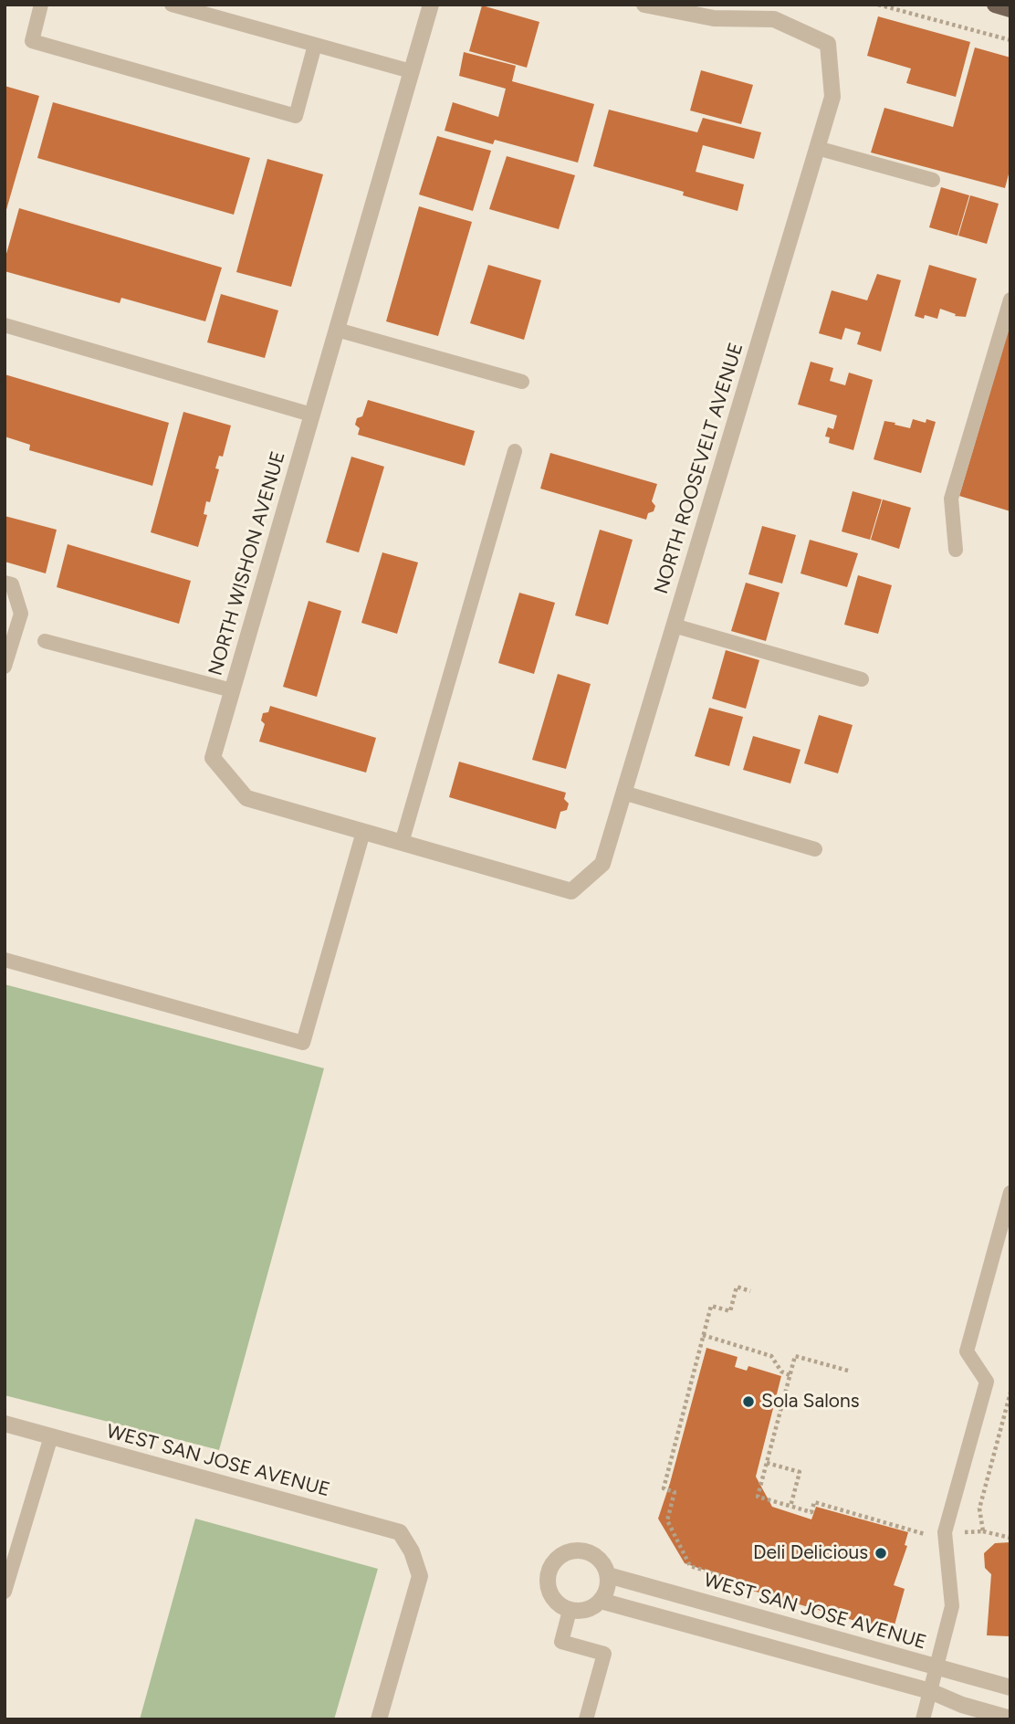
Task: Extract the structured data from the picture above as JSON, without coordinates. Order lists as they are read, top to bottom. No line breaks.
{"streets":{"street":["NORTH ROOSEVELT AVENUE","NORTH WISHON AVENUE","WEST SAN JOSE AVENUE"]},"crossings":[["NORTH ROOSEVELT AVENUE","NORTH WISHON AVENUE"]],"places":["Sola Salons","Deli Delicious"]}
